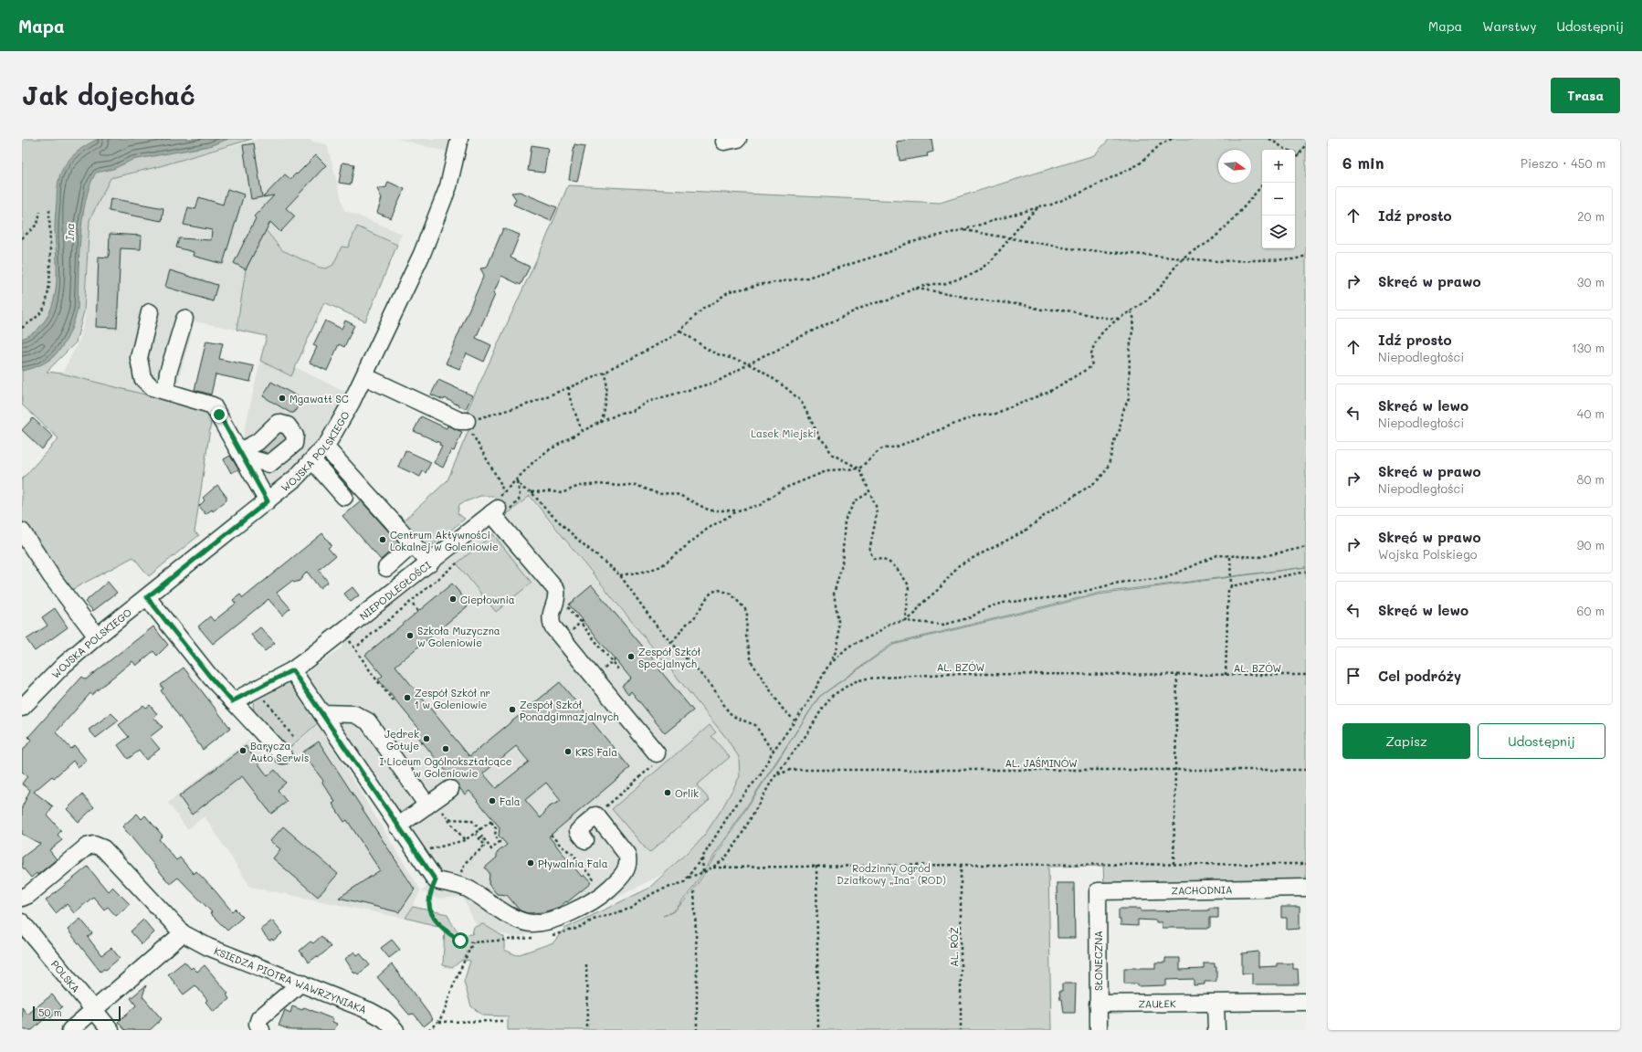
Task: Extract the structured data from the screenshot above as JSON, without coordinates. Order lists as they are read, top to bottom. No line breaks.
{"streets":{"street":["WOJSKA POLSKIEGO","NIEPODLEGŁOŚCI","ZACHODNIA","SŁONECZNA","POLSKA","KSIĘDZA PIOTRA WAWRZYNIAKA","ZAUŁEK"],"path":["AL. BZÓW","AL. JAŚMINÓW","AL. RÓŻ"]},"crossings":[["AL. BZÓW","AL. JAŚMINÓW"],["ZACHODNIA","SŁONECZNA"],["SŁONECZNA","ZAUŁEK"]],"water":["Ina"],"parks":["Lasek Miejski","Rodzinny Ogród Działkowy „Ina“ (ROD)"],"places":["Mgawatt SC","Centrum Aktywności Lokalnej w Goleniowie","Ciepłownia","Szkoła Muzyczna w Goleniowie","Zespół Szkół Specjalnych","Zespół Szkół nr 1 w Goleniowie","Zespół Szkół Ponadgimnazjalnych","Jędrek Gotuje","I Liceum Ogólnokształcące w Goleniowie","Barycza Auto Serwis","KRS Fala","Orlik","Fala","Pływalnia Fala"],"scale_bar":"50 m","north":"right","page":{"header":"Mapa","nav":["Mapa","Warstwy","Udostępnij"],"buttons":["Trasa",["Zapisz","Udostępnij"]],"title":"Jak dojechać","heading":["6 min","Pieszo · 450 m"],"map_buttons":["+","−"],"list":[["Idź prosto","20 m"],["Skręć w prawo","30 m"],["Idź prosto","Niepodległości","130 m"],["Skręć w lewo","Niepodległości","40 m"],["Skręć w prawo","Niepodległości","80 m"],["Skręć w prawo","Wojska Polskiego","90 m"],["Skręć w lewo","60 m"],"Cel podróży"],"scale":"50 m"}}
